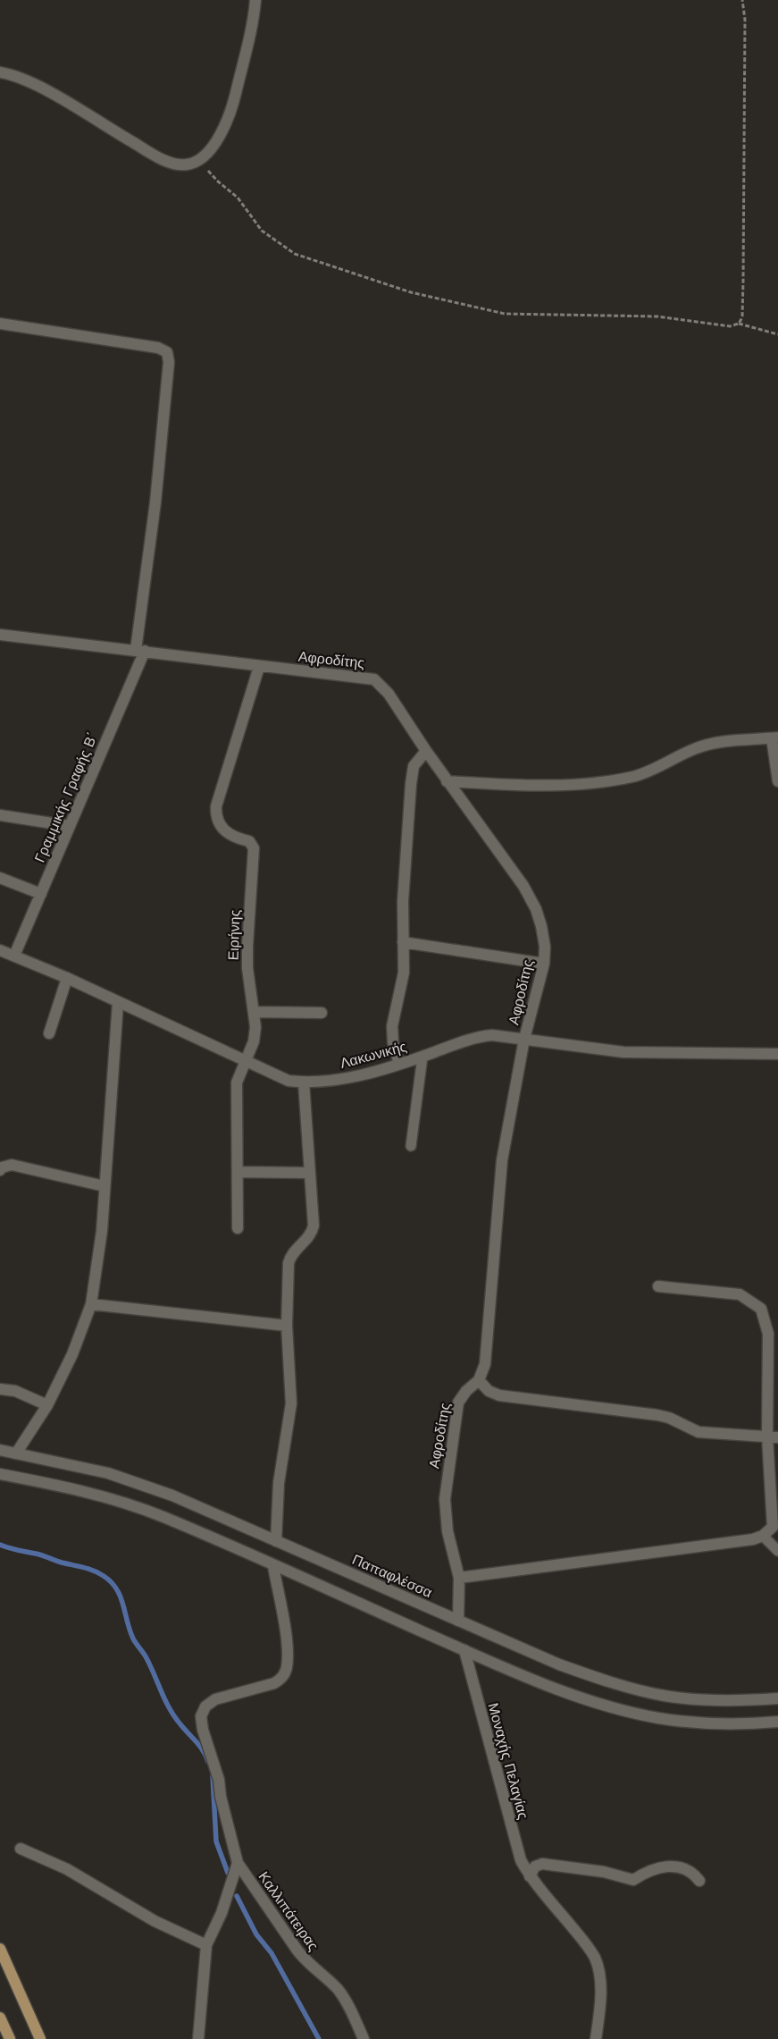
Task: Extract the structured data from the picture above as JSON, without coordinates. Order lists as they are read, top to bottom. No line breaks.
{"streets":{"street":["Αφροδίτης","Γραμμικής Γραφής Β΄","Ειρήνης","Λακωνικής","Παπαφλέσσα","Μοναχής Πελαγίας","Καλλιπάτειρας"]},"crossings":[["Αφροδίτης","Γραμμικής Γραφής Β΄"],["Αφροδίτης","Ειρήνης"],["Αφροδίτης","Λακωνικής"],["Αφροδίτης","Παπαφλέσσα"],["Γραμμικής Γραφής Β΄","Λακωνικής"],["Ειρήνης","Λακωνικής"]]}
